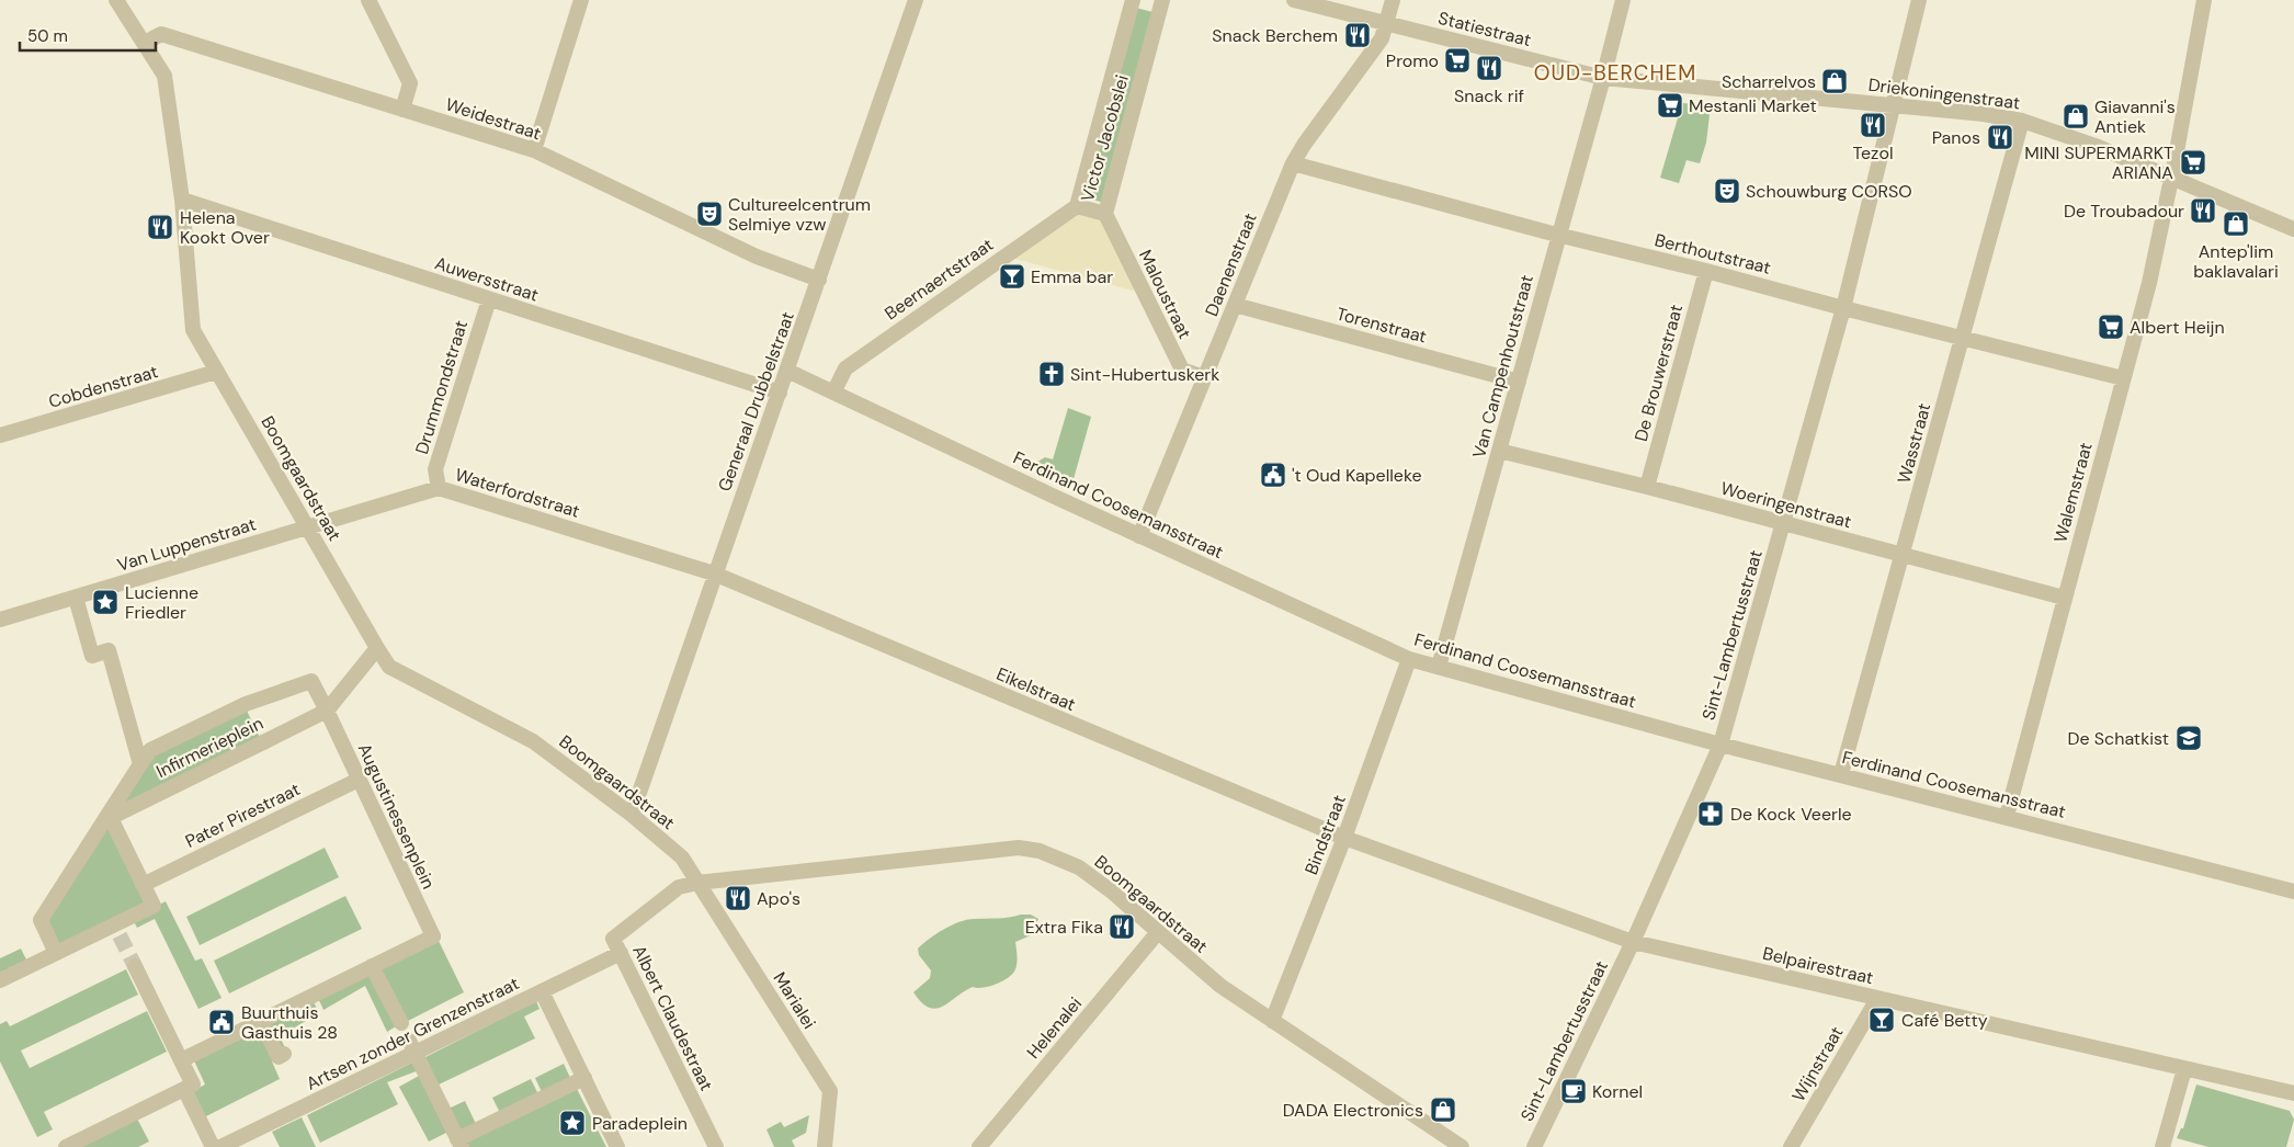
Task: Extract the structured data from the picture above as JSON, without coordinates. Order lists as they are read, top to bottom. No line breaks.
{"streets":{"street":["Statiestraat","Driekoningenstraat","Weidestraat","Victor Jacobslei","Berthoutstraat","Daenenstraat","Auwersstraat","Beernaertstraat","Maloustraat","Torenstraat","Van Campenhoutstraat","De Brouwerstraat","Cobdenstraat","Drummondstraat","Generaal Drubbelstraat","Wasstraat","Boomgaardstraat","Waterfordstraat","Walemstraat","Ferdinand Coosemansstraat","Woeringenstraat","Van Luppenstraat","Sint-Lambertusstraat","Eikelstraat","Infirmerieplein","Pater Pirestraat","Augustinessenplein","Bindstraat","Belpairestraat","Marialei","Albert Claudestraat","Helenalei","Artsen zonder Grenzenstraat","Wijnstraat"]},"crossings":[["Statiestraat","Driekoningenstraat"],["Statiestraat","Daenenstraat"],["Statiestraat","Van Campenhoutstraat"],["Driekoningenstraat","Van Campenhoutstraat"],["Driekoningenstraat","Wasstraat"],["Driekoningenstraat","Walemstraat"],["Driekoningenstraat","Sint-Lambertusstraat"],["Weidestraat","Generaal Drubbelstraat"],["Weidestraat","Boomgaardstraat"],["Victor Jacobslei","Beernaertstraat"],["Victor Jacobslei","Maloustraat"],["Berthoutstraat","Daenenstraat"],["Berthoutstraat","Van Campenhoutstraat"],["Berthoutstraat","De Brouwerstraat"],["Berthoutstraat","Wasstraat"],["Berthoutstraat","Walemstraat"],["Berthoutstraat","Sint-Lambertusstraat"],["Daenenstraat","Maloustraat"],["Daenenstraat","Torenstraat"],["Daenenstraat","Ferdinand Coosemansstraat"],["Auwersstraat","Drummondstraat"],["Auwersstraat","Generaal Drubbelstraat"],["Auwersstraat","Boomgaardstraat"],["Beernaertstraat","Ferdinand Coosemansstraat"],["Torenstraat","Van Campenhoutstraat"],["Van Campenhoutstraat","Ferdinand Coosemansstraat"],["Van Campenhoutstraat","Woeringenstraat"],["De Brouwerstraat","Woeringenstraat"],["Cobdenstraat","Boomgaardstraat"],["Drummondstraat","Waterfordstraat"],["Generaal Drubbelstraat","Boomgaardstraat"],["Generaal Drubbelstraat","Waterfordstraat"],["Generaal Drubbelstraat","Ferdinand Coosemansstraat"],["Generaal Drubbelstraat","Eikelstraat"],["Wasstraat","Ferdinand Coosemansstraat"],["Wasstraat","Woeringenstraat"],["Boomgaardstraat","Waterfordstraat"],["Boomgaardstraat","Van Luppenstraat"],["Boomgaardstraat","Infirmerieplein"],["Boomgaardstraat","Bindstraat"],["Boomgaardstraat","Marialei"],["Boomgaardstraat","Albert Claudestraat"],["Boomgaardstraat","Helenalei"],["Waterfordstraat","Van Luppenstraat"],["Waterfordstraat","Eikelstraat"],["Walemstraat","Ferdinand Coosemansstraat"],["Walemstraat","Woeringenstraat"],["Ferdinand Coosemansstraat","Sint-Lambertusstraat"],["Ferdinand Coosemansstraat","Bindstraat"],["Woeringenstraat","Sint-Lambertusstraat"],["Sint-Lambertusstraat","Belpairestraat"],["Eikelstraat","Bindstraat"],["Eikelstraat","Belpairestraat"],["Infirmerieplein","Augustinessenplein"],["Pater Pirestraat","Augustinessenplein"],["Bindstraat","Belpairestraat"],["Belpairestraat","Wijnstraat"],["Marialei","Albert Claudestraat"],["Albert Claudestraat","Artsen zonder Grenzenstraat"]],"districts":["OUD-BERCHEM"],"places":{"restaurant":["Snack Berchem","Snack rif","Tezol","Panos","De Troubadour","Helena Kookt Over","Apo's","Extra Fika"],"supermarket":["Promo","Mestanli Market","MINI SUPERMARKT ARIANA","Albert Heijn"],"shop":["Scharrelvos","Giavanni's Antiek","Antep'lim baklavalari","DADA Electronics"],"theatre":["Schouwburg CORSO","Cultureelcentrum Selmiye vzw"],"bar":["Emma bar","Café Betty"],"church":["Sint-Hubertuskerk"],"public building":["'t Oud Kapelleke","Buurthuis Gasthuis 28"],"place":["Lucienne Friedler","Paradeplein"],"school or university":["De Schatkist"],"pharmacy":["De Kock Veerle"],"cafe":["Kornel"]},"scale_bar":"50 m"}
